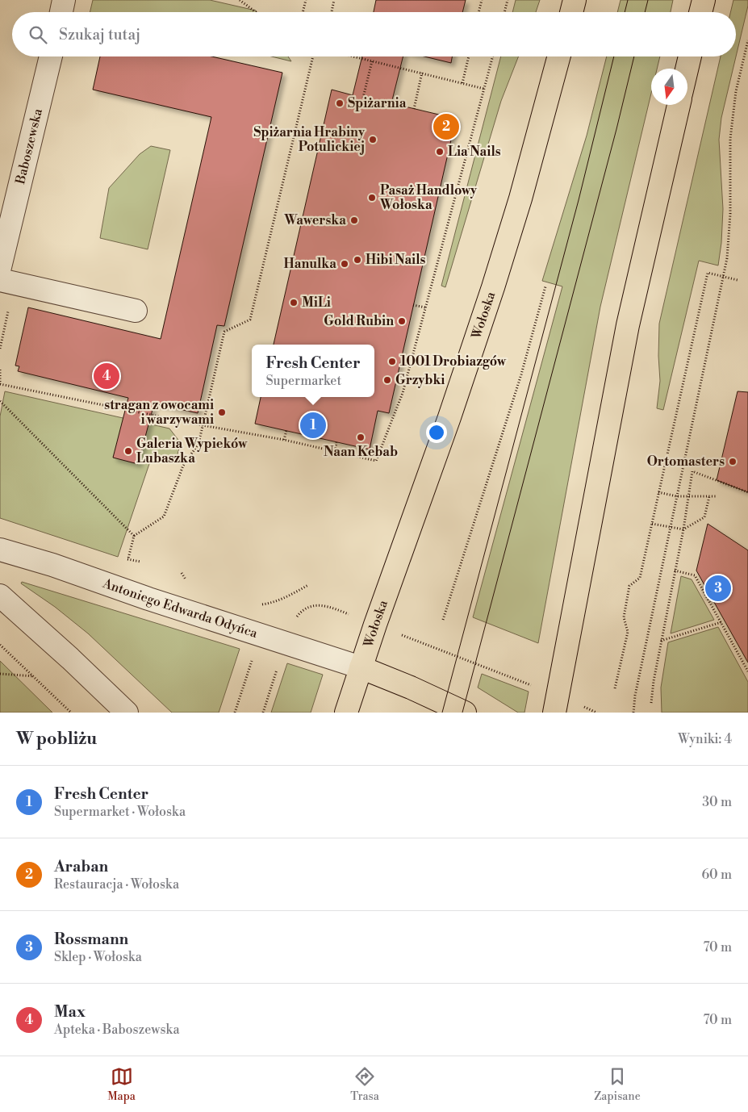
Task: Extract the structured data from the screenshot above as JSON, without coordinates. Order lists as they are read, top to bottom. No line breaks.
{"streets":{"main road":["Wołoska"],"street":["Baboszewska","Antoniego Edwarda Odyńca"]},"crossings":[["Wołoska","Antoniego Edwarda Odyńca"]],"places":["Spiżarnia","Spiżarnia Hrabiny Potulickiej","Lia Nails","Pasaż Handlowy Wołoska","Wawerska","Hibi Nails","Hanulka","MiLi","Gold Rubin","1001 Drobiazgów","Grzybki","stragan z owocami i warzywami","Naan Kebab","Galeria Wypieków Lubaszka","Ortomasters"],"north":"bottom","page":{"search":"Szukaj tutaj","pins":["2","4","1","3"],"popup":["Fresh Center","Supermarket"],"heading":["W pobliżu","Wyniki: 4"],"list":[{"mark":"1","name":"Fresh Center","note":"Supermarket · Wołoska","value":"30 m"},{"mark":"2","name":"Araban","note":"Restauracja · Wołoska","value":"60 m"},{"mark":"3","name":"Rossmann","note":"Sklep · Wołoska","value":"70 m"},{"mark":"4","name":"Max","note":"Apteka · Baboszewska","value":"70 m"}],"nav":["Mapa","Trasa","Zapisane"]}}
